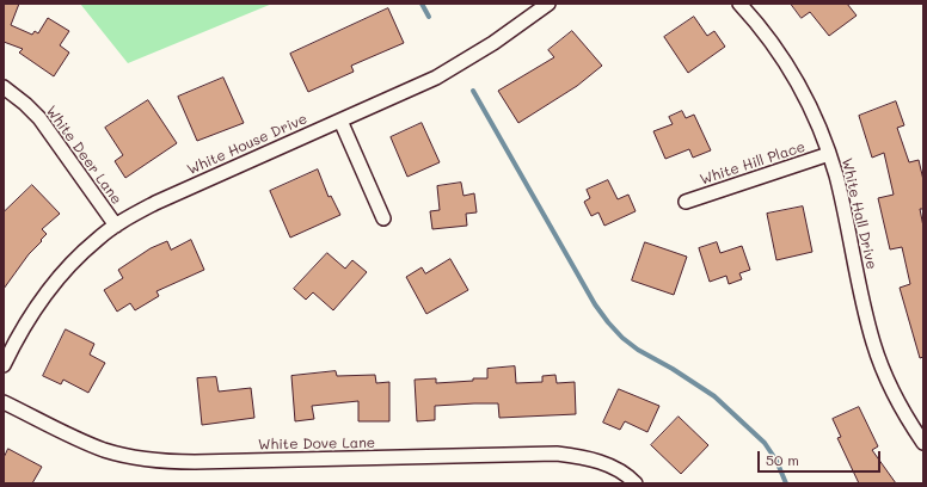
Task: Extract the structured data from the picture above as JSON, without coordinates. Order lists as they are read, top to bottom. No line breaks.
{"streets":{"street":["White House Drive","White Deer Lane","White Hill Place","White Hall Drive","White Dove Lane"]},"crossings":[["White House Drive","White Deer Lane"],["White Hill Place","White Hall Drive"]],"scale_bar":"50 m"}
